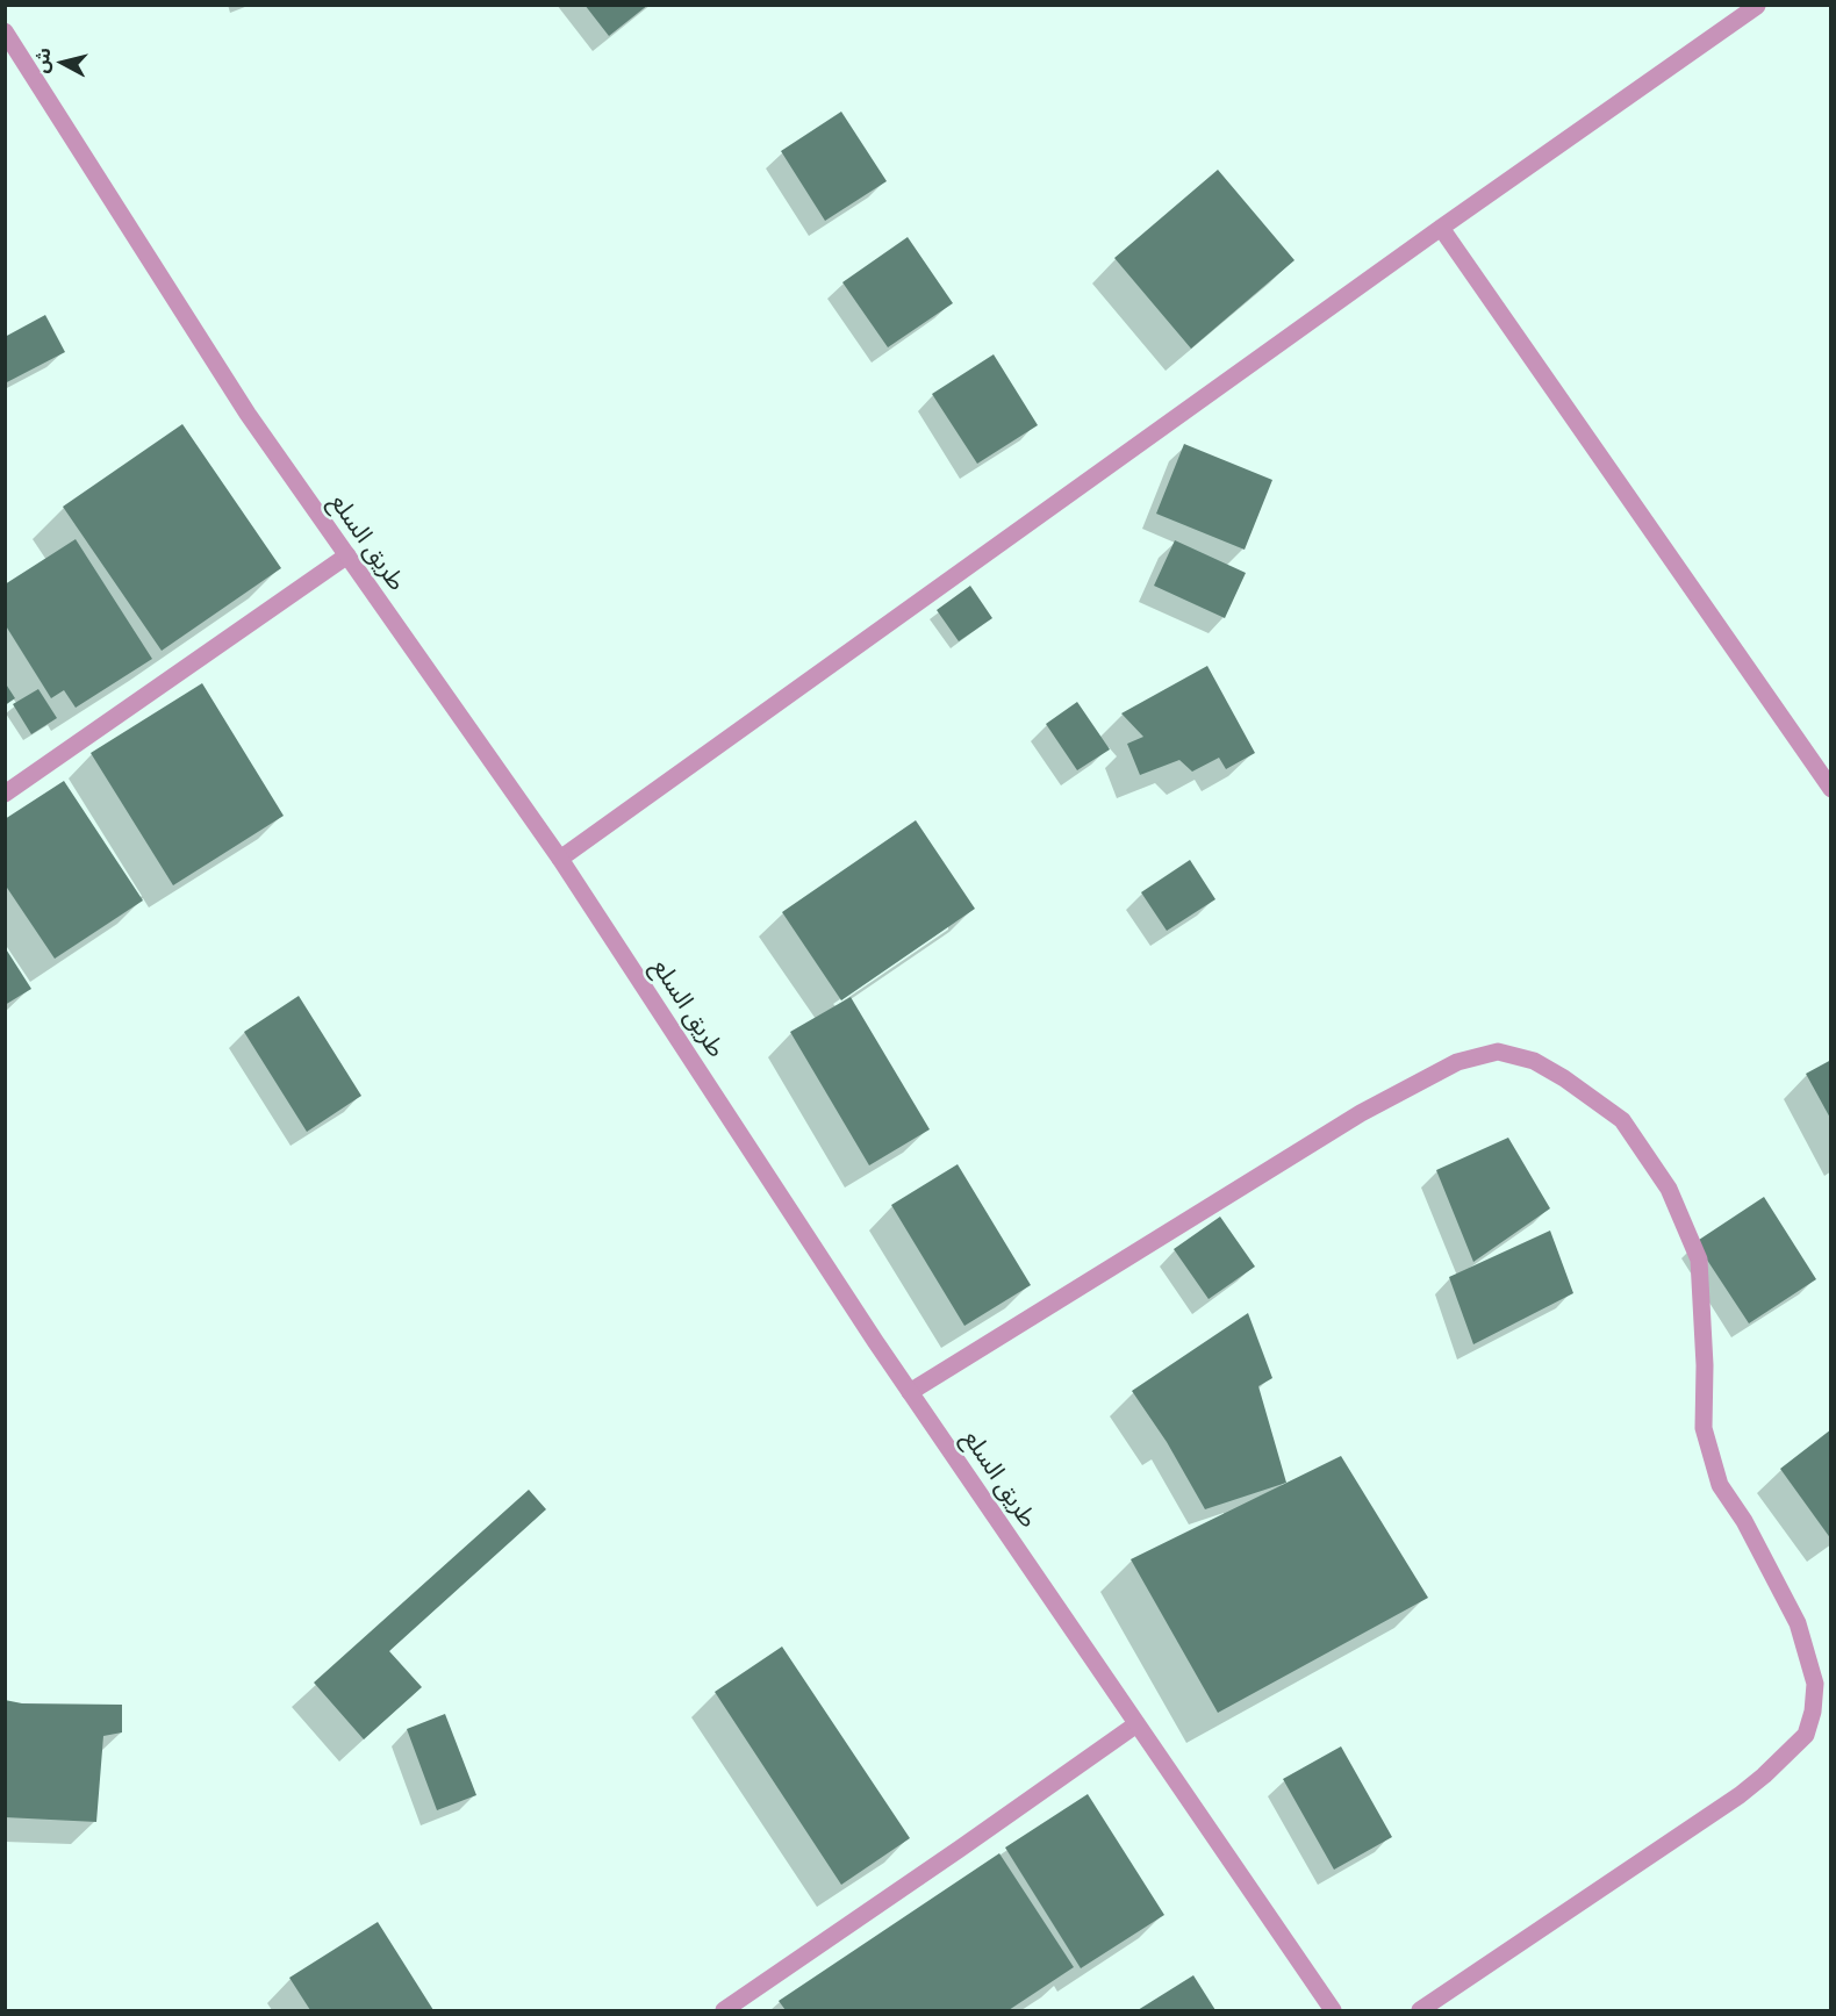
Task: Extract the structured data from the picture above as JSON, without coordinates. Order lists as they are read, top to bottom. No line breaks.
{"streets":{"street":["طريق السلع"]},"north":"left"}
